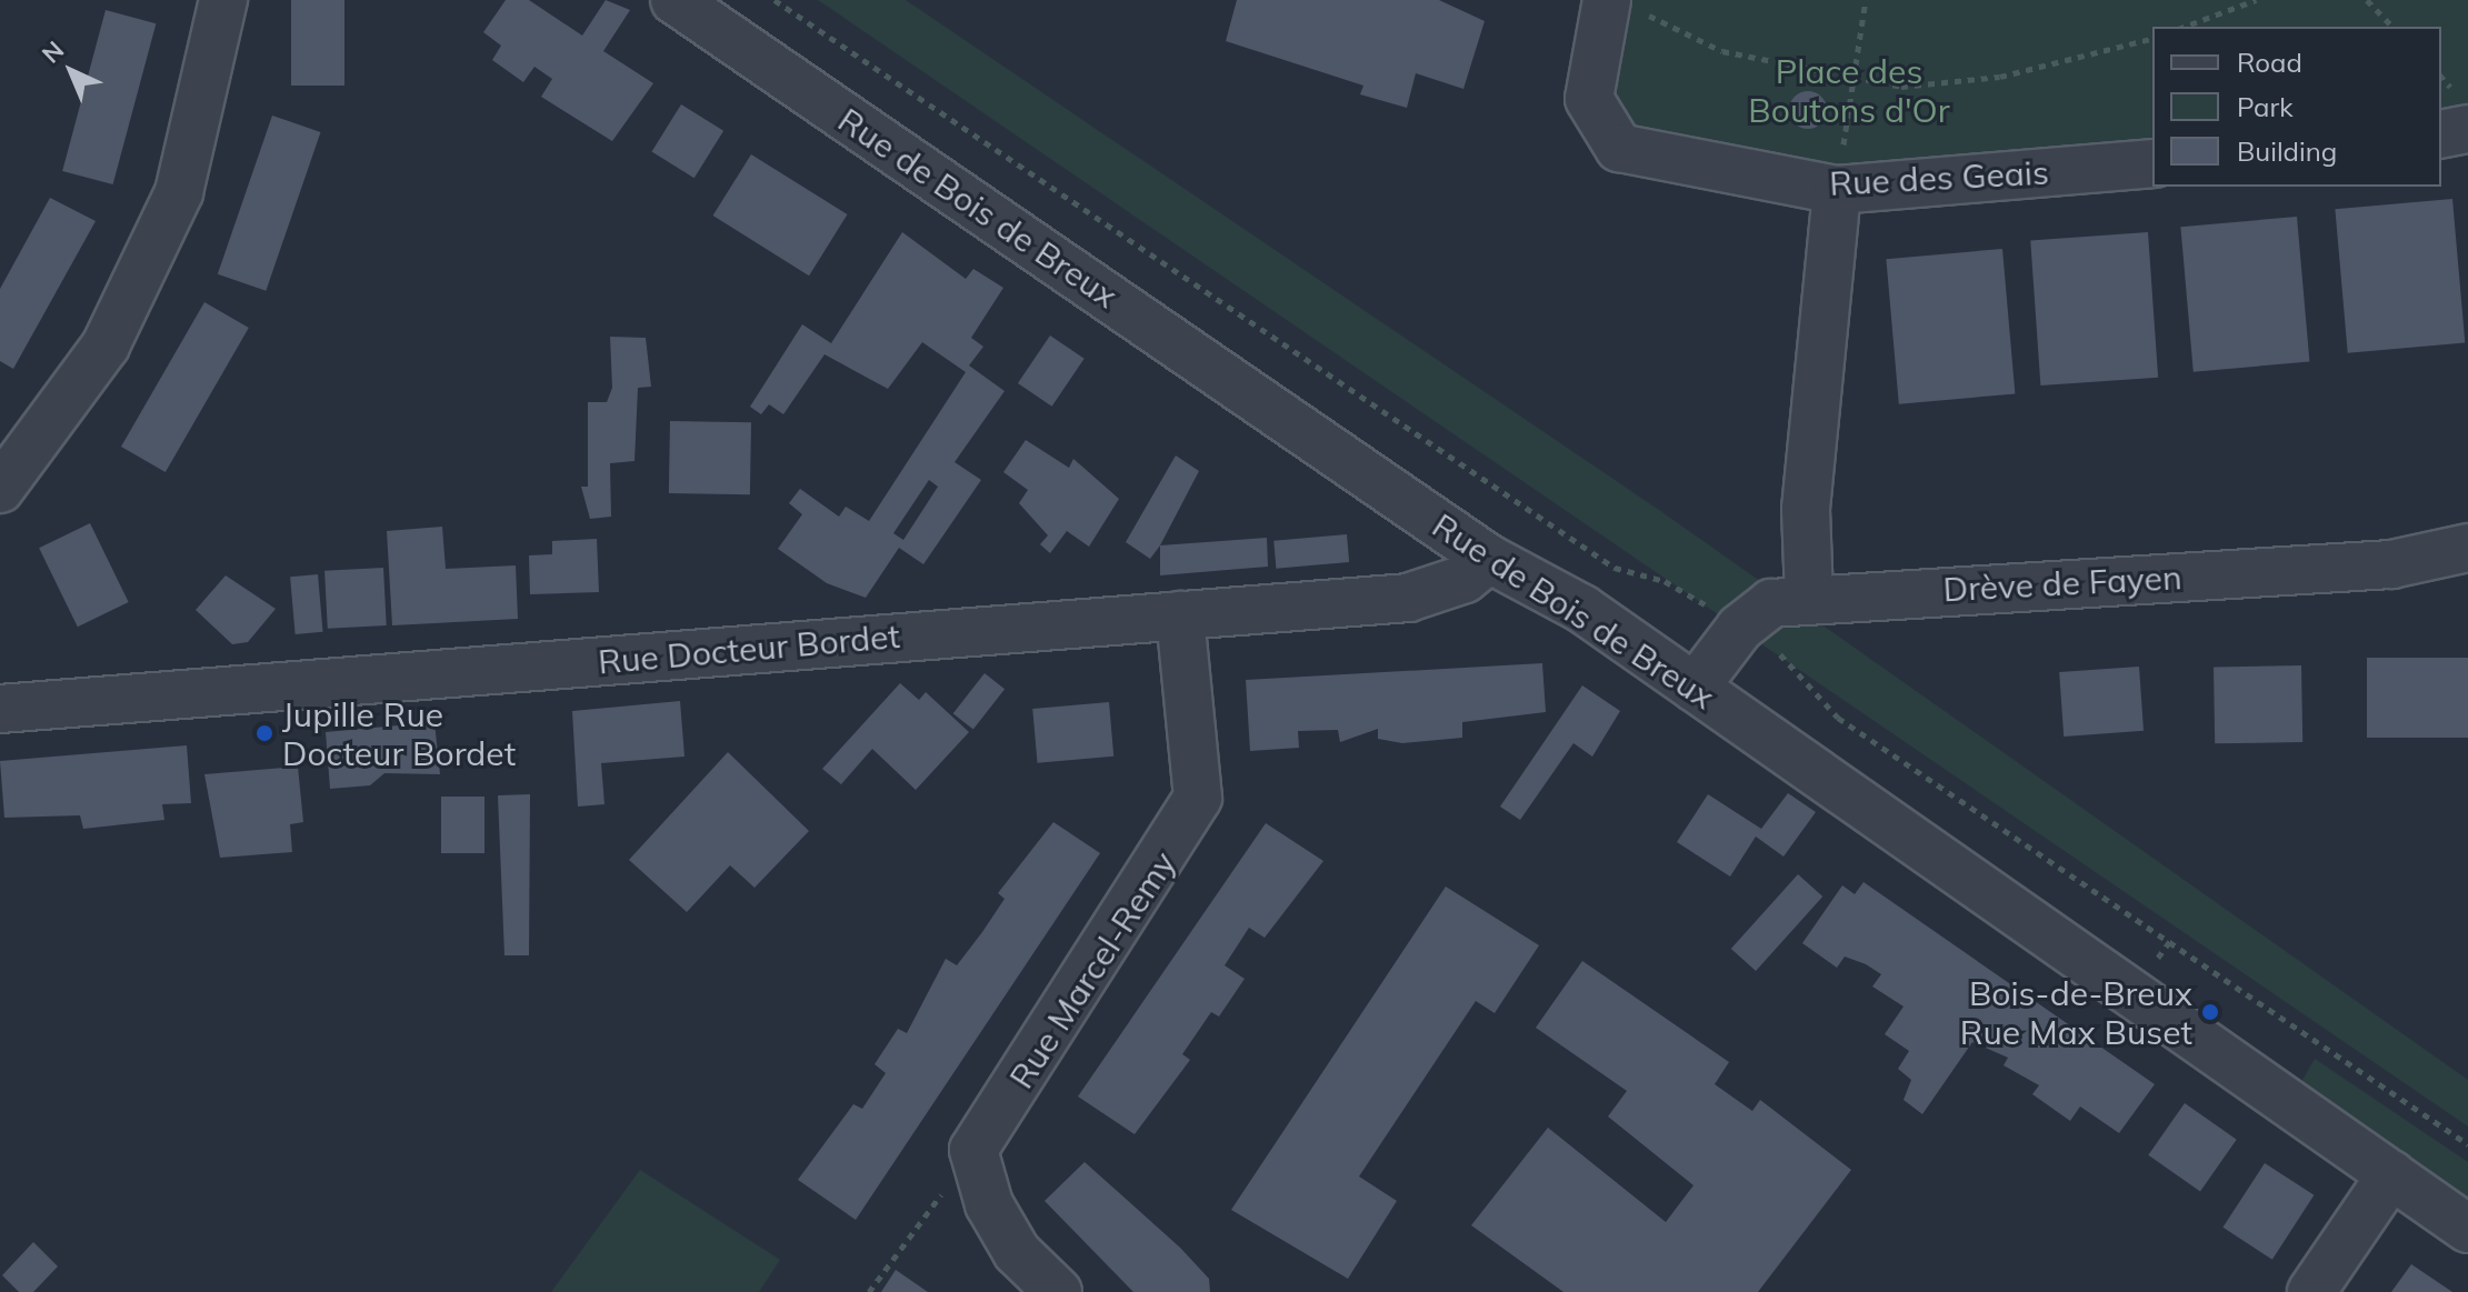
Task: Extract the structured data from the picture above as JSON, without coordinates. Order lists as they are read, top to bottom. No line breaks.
{"streets":{"street":["Rue des Geais","Rue de Bois de Breux","Drève de Fayen","Rue Docteur Bordet","Rue Marcel-Remy"]},"crossings":[["Rue de Bois de Breux","Drève de Fayen"],["Rue de Bois de Breux","Rue Docteur Bordet"],["Rue Docteur Bordet","Rue Marcel-Remy"]],"parks":["Place des Boutons d'Or"],"places":["Jupille Rue Docteur Bordet","Bois-de-Breux Rue Max Buset"],"legend":["Road","Park","Building"],"north":"top left"}
